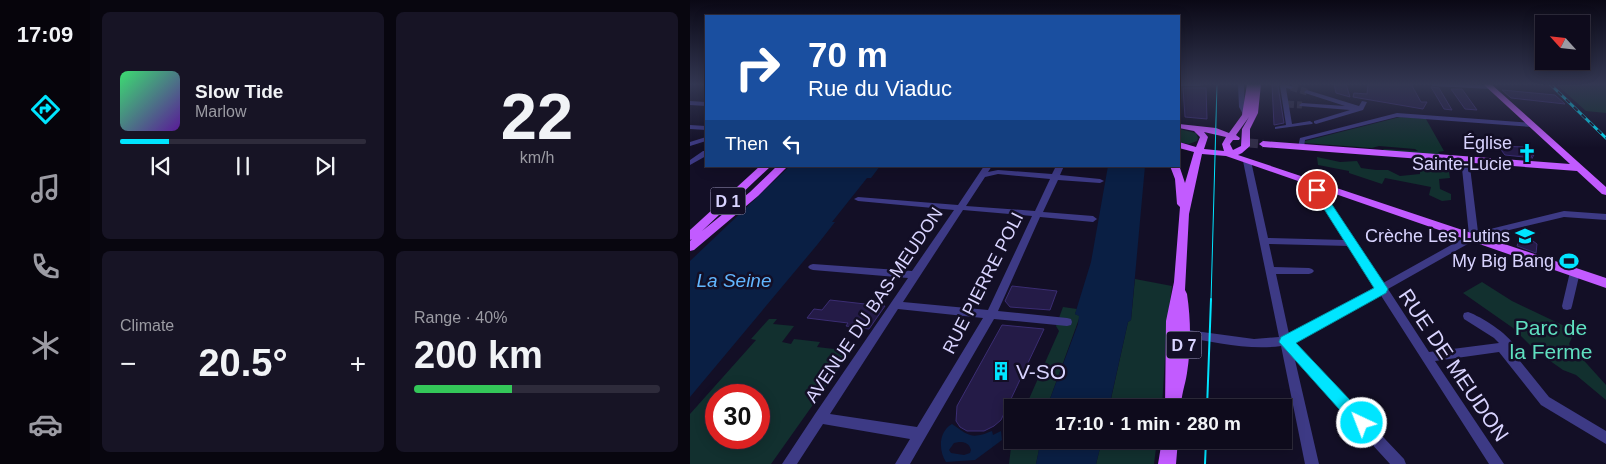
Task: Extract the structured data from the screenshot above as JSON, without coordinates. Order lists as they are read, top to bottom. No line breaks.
{"streets":{"main road":["D 1","D 7"],"street":["RUE PIERRE POLI","AVENUE DU BAS-MEUDON","RUE DE MEUDON"]},"water":["La Seine"],"parks":["Parc de la Ferme"],"places":{"church":["Église Sainte-Lucie"],"school or university":["Crèche Les Lutins"],"sports":["My Big Bang"],"building":["V-SO"]},"north":"top left","page":{"tabs":"17:09","tile":[["22","km/h"],"Climate",["Range · 40%","200 km"]],"turn":["70 m","Rue du Viaduc"],"song":["Slow Tide","Marlow"],"then":"Then","heat":["−","20.5°","+"],"limit":"30","trip":"17:10 · 1 min · 280 m"}}
